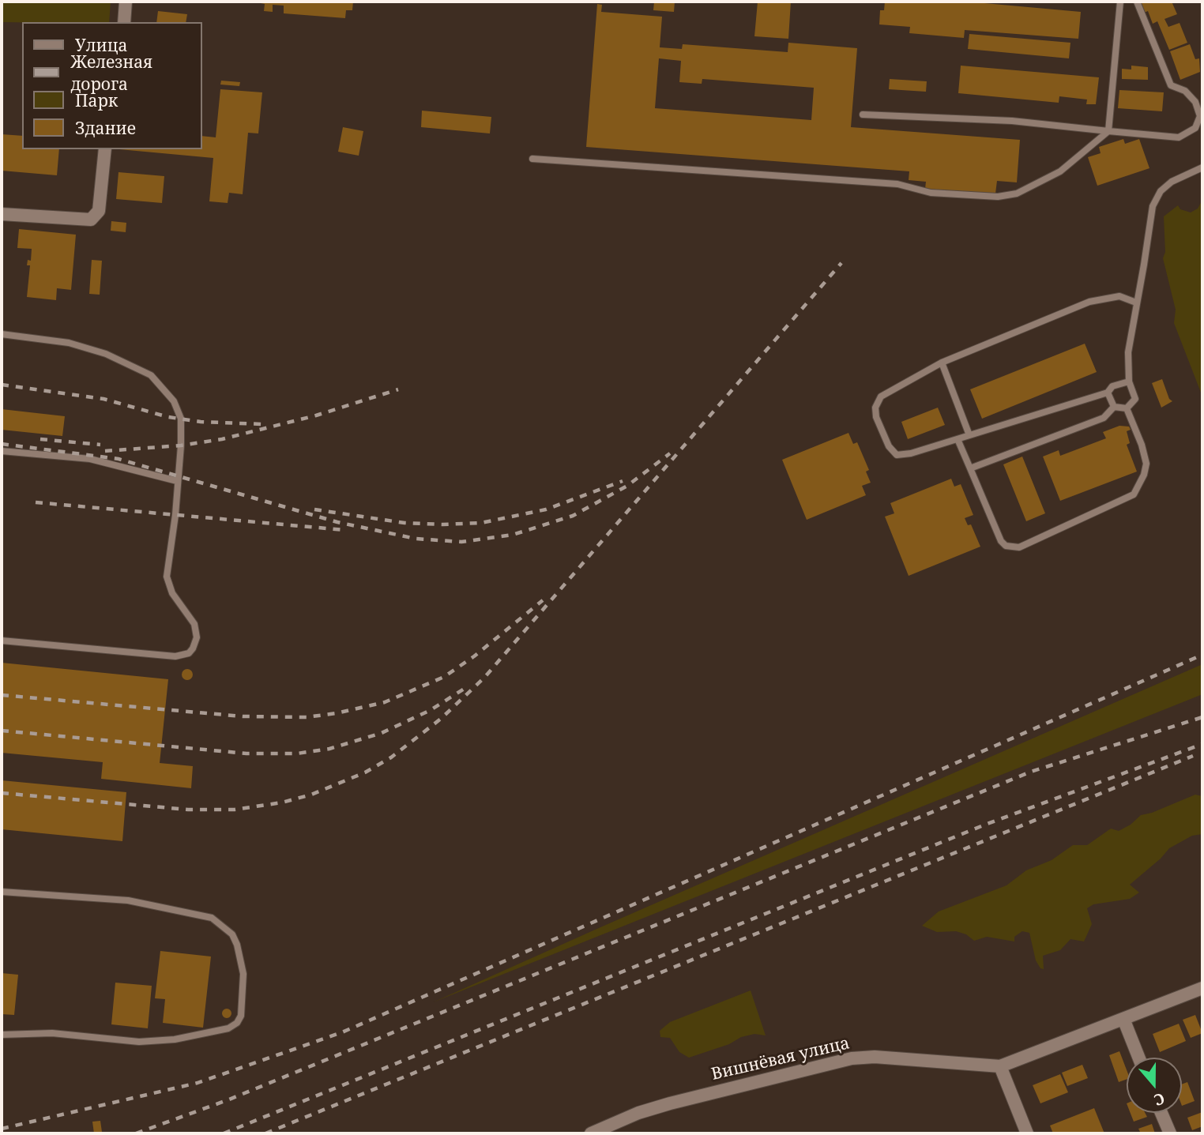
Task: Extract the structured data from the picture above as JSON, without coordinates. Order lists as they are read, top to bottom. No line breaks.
{"streets":{"street":["Вишнёвая улица"]},"legend":["Улица","Железная дорога","Парк","Здание"],"north":"bottom"}
